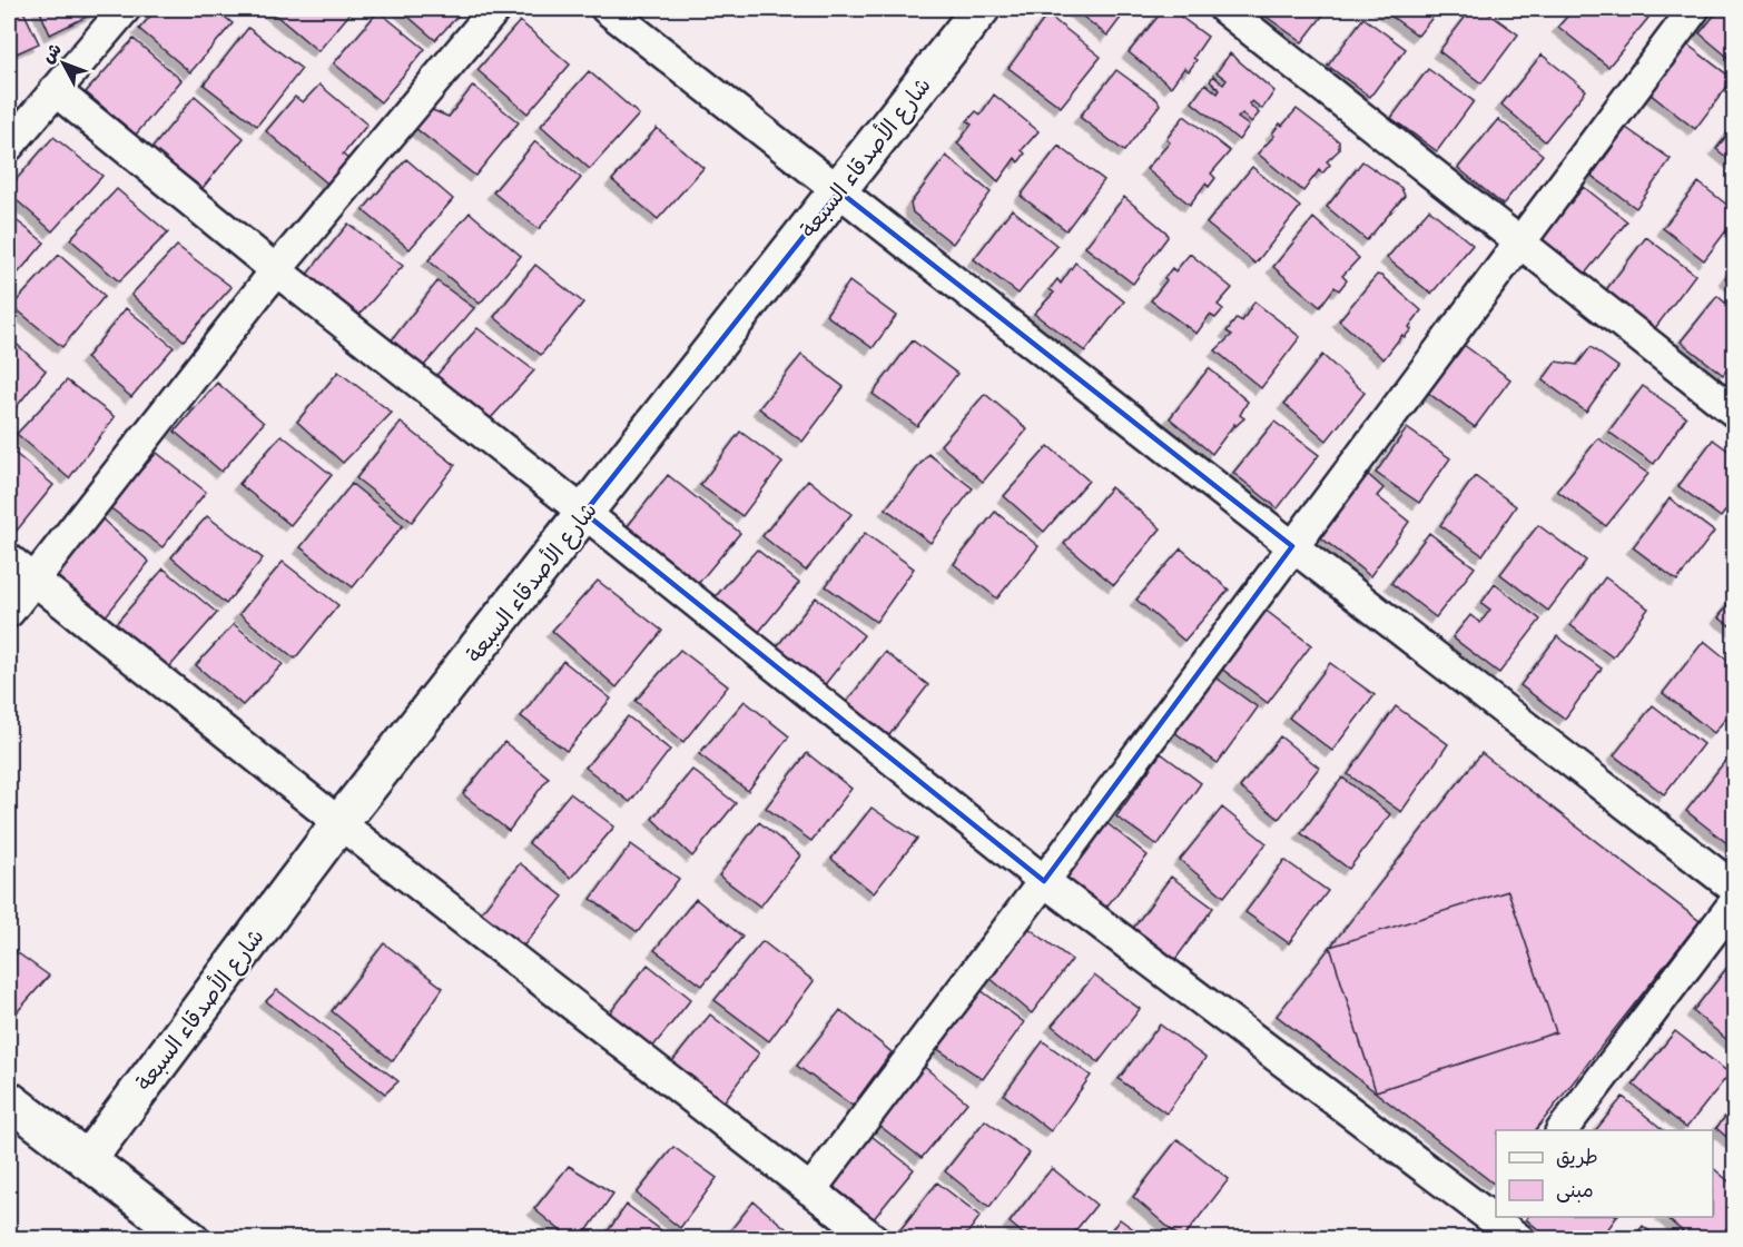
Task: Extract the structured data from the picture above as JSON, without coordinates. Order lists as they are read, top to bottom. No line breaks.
{"streets":{"street":["شارع الأصدقاء السبعة"]},"legend":["طريق","مبنى"],"north":"top left"}
